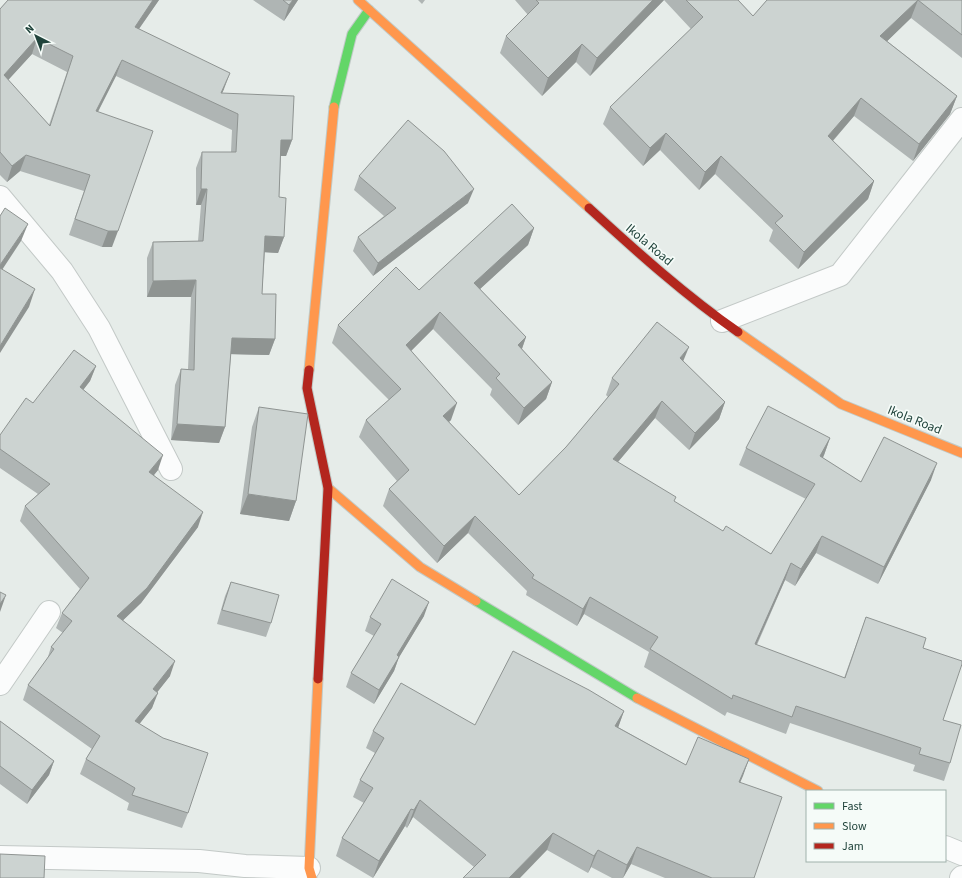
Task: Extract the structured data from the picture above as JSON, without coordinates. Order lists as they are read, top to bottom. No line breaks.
{"streets":{"street":["Ikola Road"]},"legend":["Fast","Slow","Jam"],"north":"top left"}
